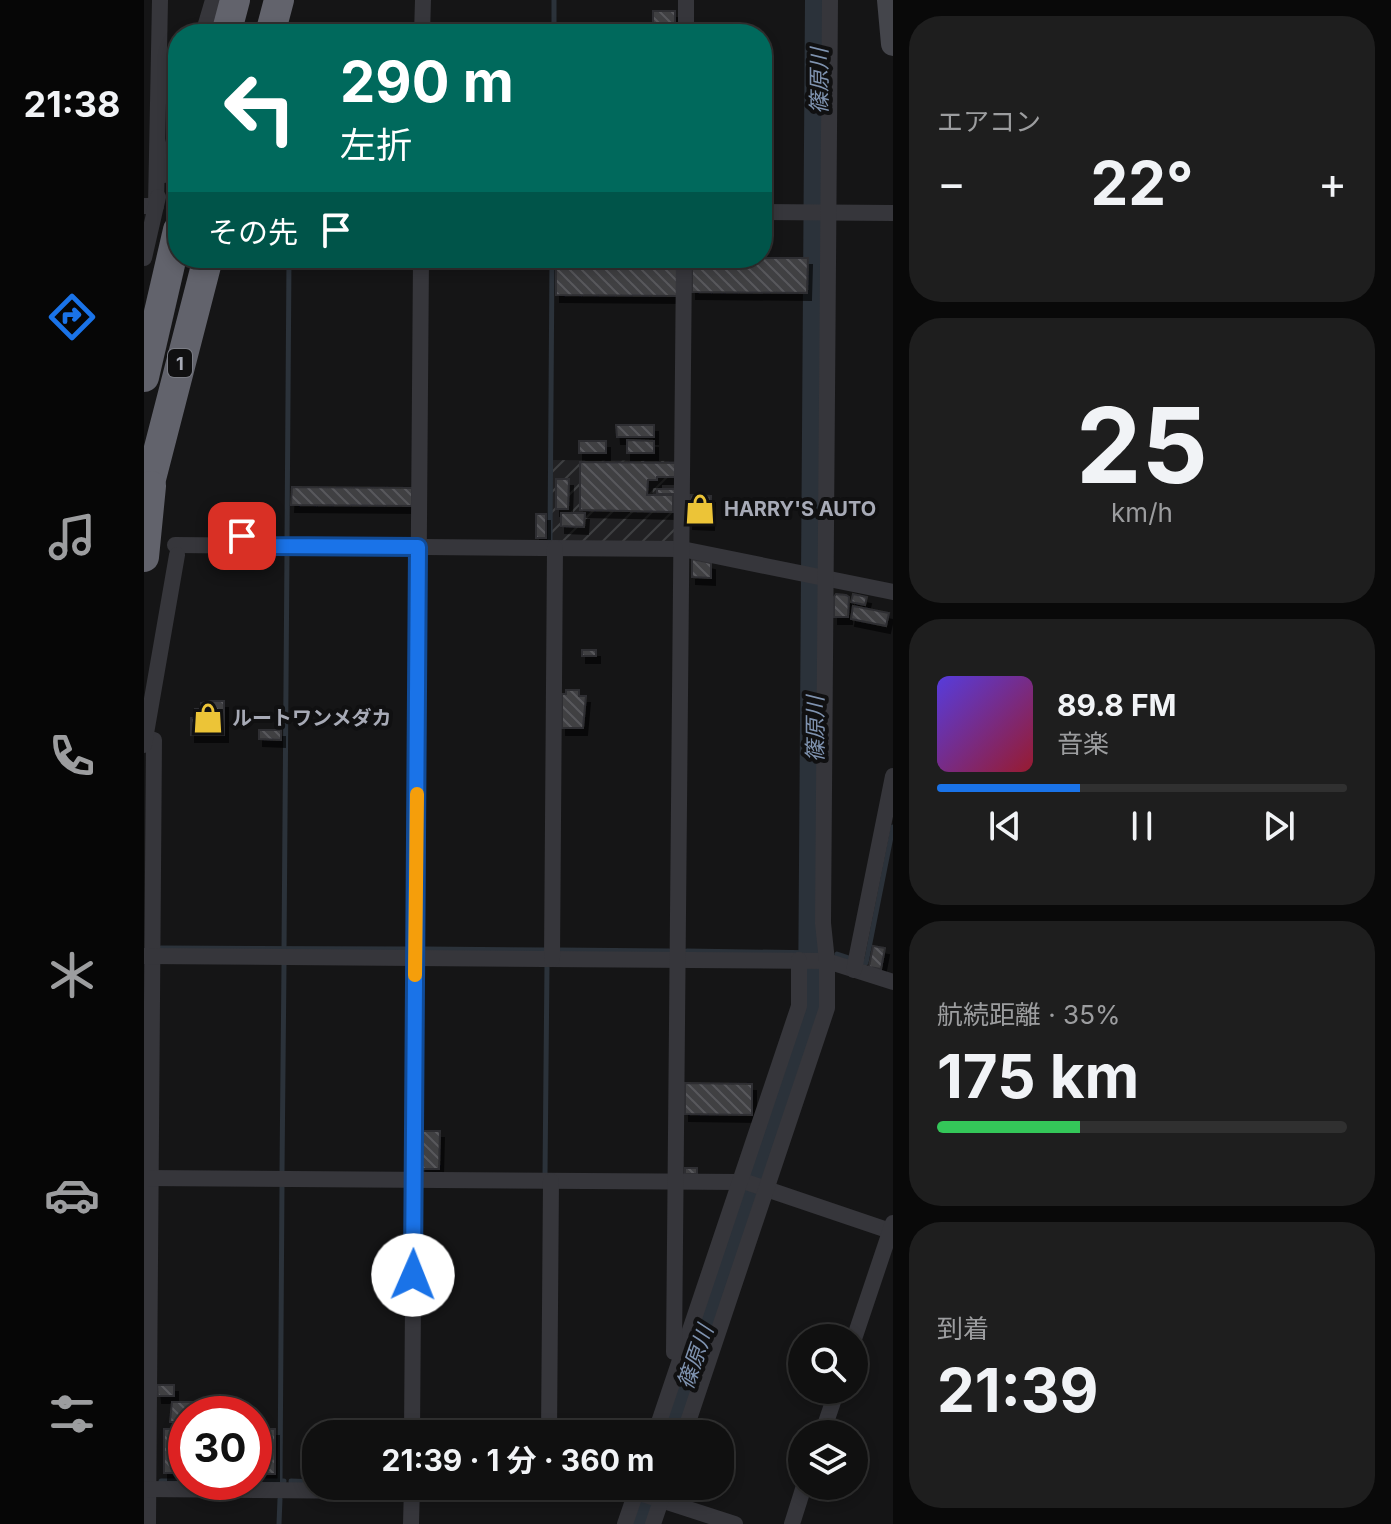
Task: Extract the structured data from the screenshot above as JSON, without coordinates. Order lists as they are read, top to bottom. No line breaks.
{"streets":{"highway":["1"]},"water":["篠原川"],"places":{"shop":["HARRY'S AUTO","ルートワンメダカ"]},"page":{"tabs":"21:38","tile":["エアコン",["25","km/h"],["航続距離 · 35%","175 km"],["到着","21:39"]],"turn":["290 m","左折"],"heat":["−","22°","+"],"then":"その先","song":["89.8 FM","音楽"],"limit":"30","trip":"21:39 · 1 分 · 360 m"}}
